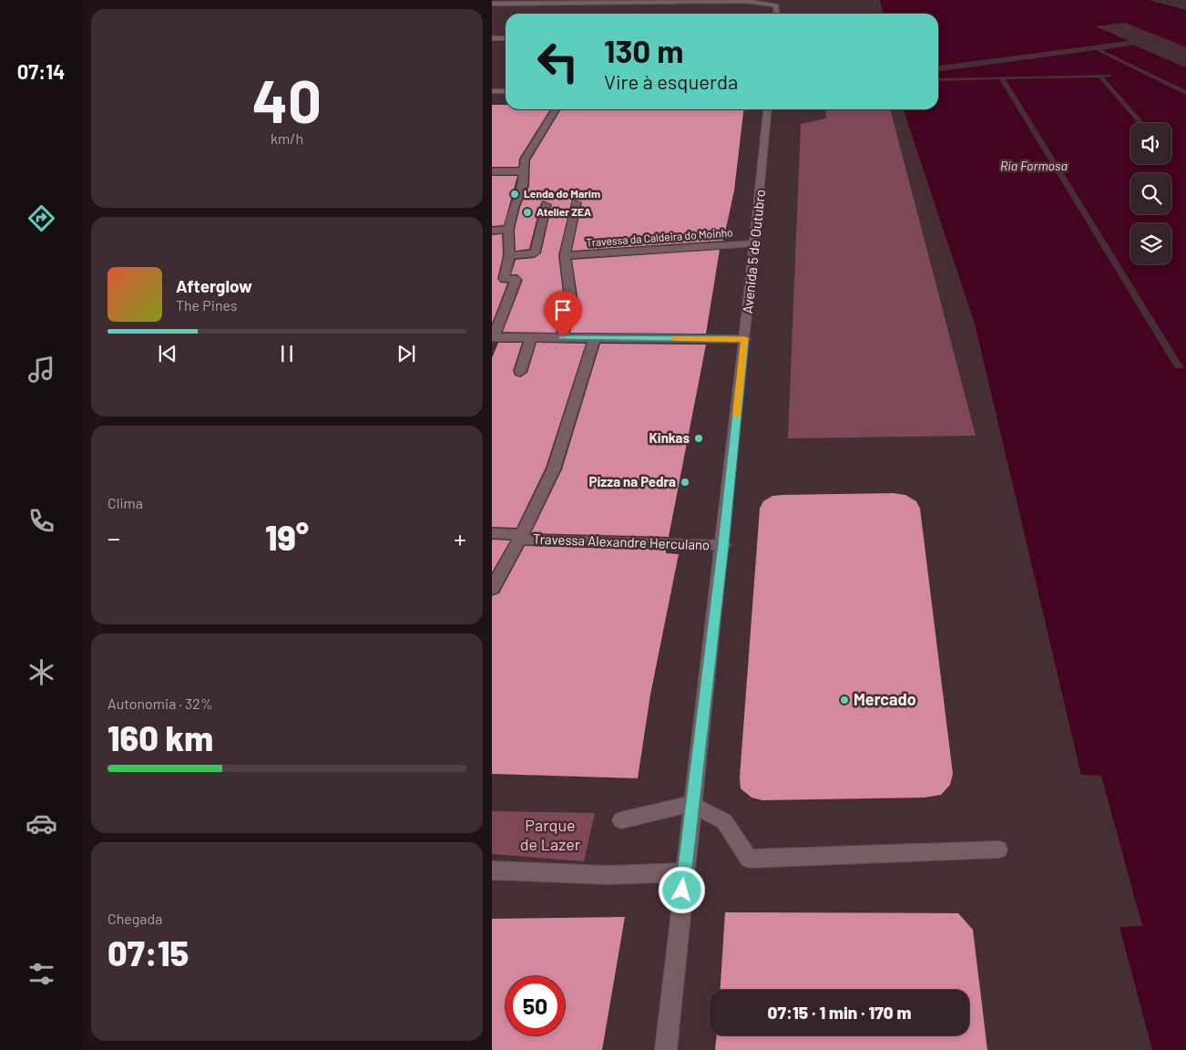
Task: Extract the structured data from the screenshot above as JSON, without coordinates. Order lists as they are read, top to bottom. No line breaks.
{"streets":{"street":["Travessa da Caldeira do Moinho","Avenida 5 de Outubro","Travessa Alexandre Herculano"]},"crossings":[["Travessa da Caldeira do Moinho","Avenida 5 de Outubro"],["Avenida 5 de Outubro","Travessa Alexandre Herculano"]],"water":["Ria Formosa"],"parks":["Parque de Lazer"],"places":["Lenda do Marim","Atelier ZEA","Kinkas","Pizza na Pedra","Mercado"],"page":{"tabs":"07:14","tile":[["40","km/h"],"Clima",["Autonomia · 32%","160 km"],["Chegada","07:15"]],"turn":["130 m","Vire à esquerda"],"song":["Afterglow","The Pines"],"heat":["−","19°","+"],"limit":"50","trip":"07:15 · 1 min · 170 m"}}
